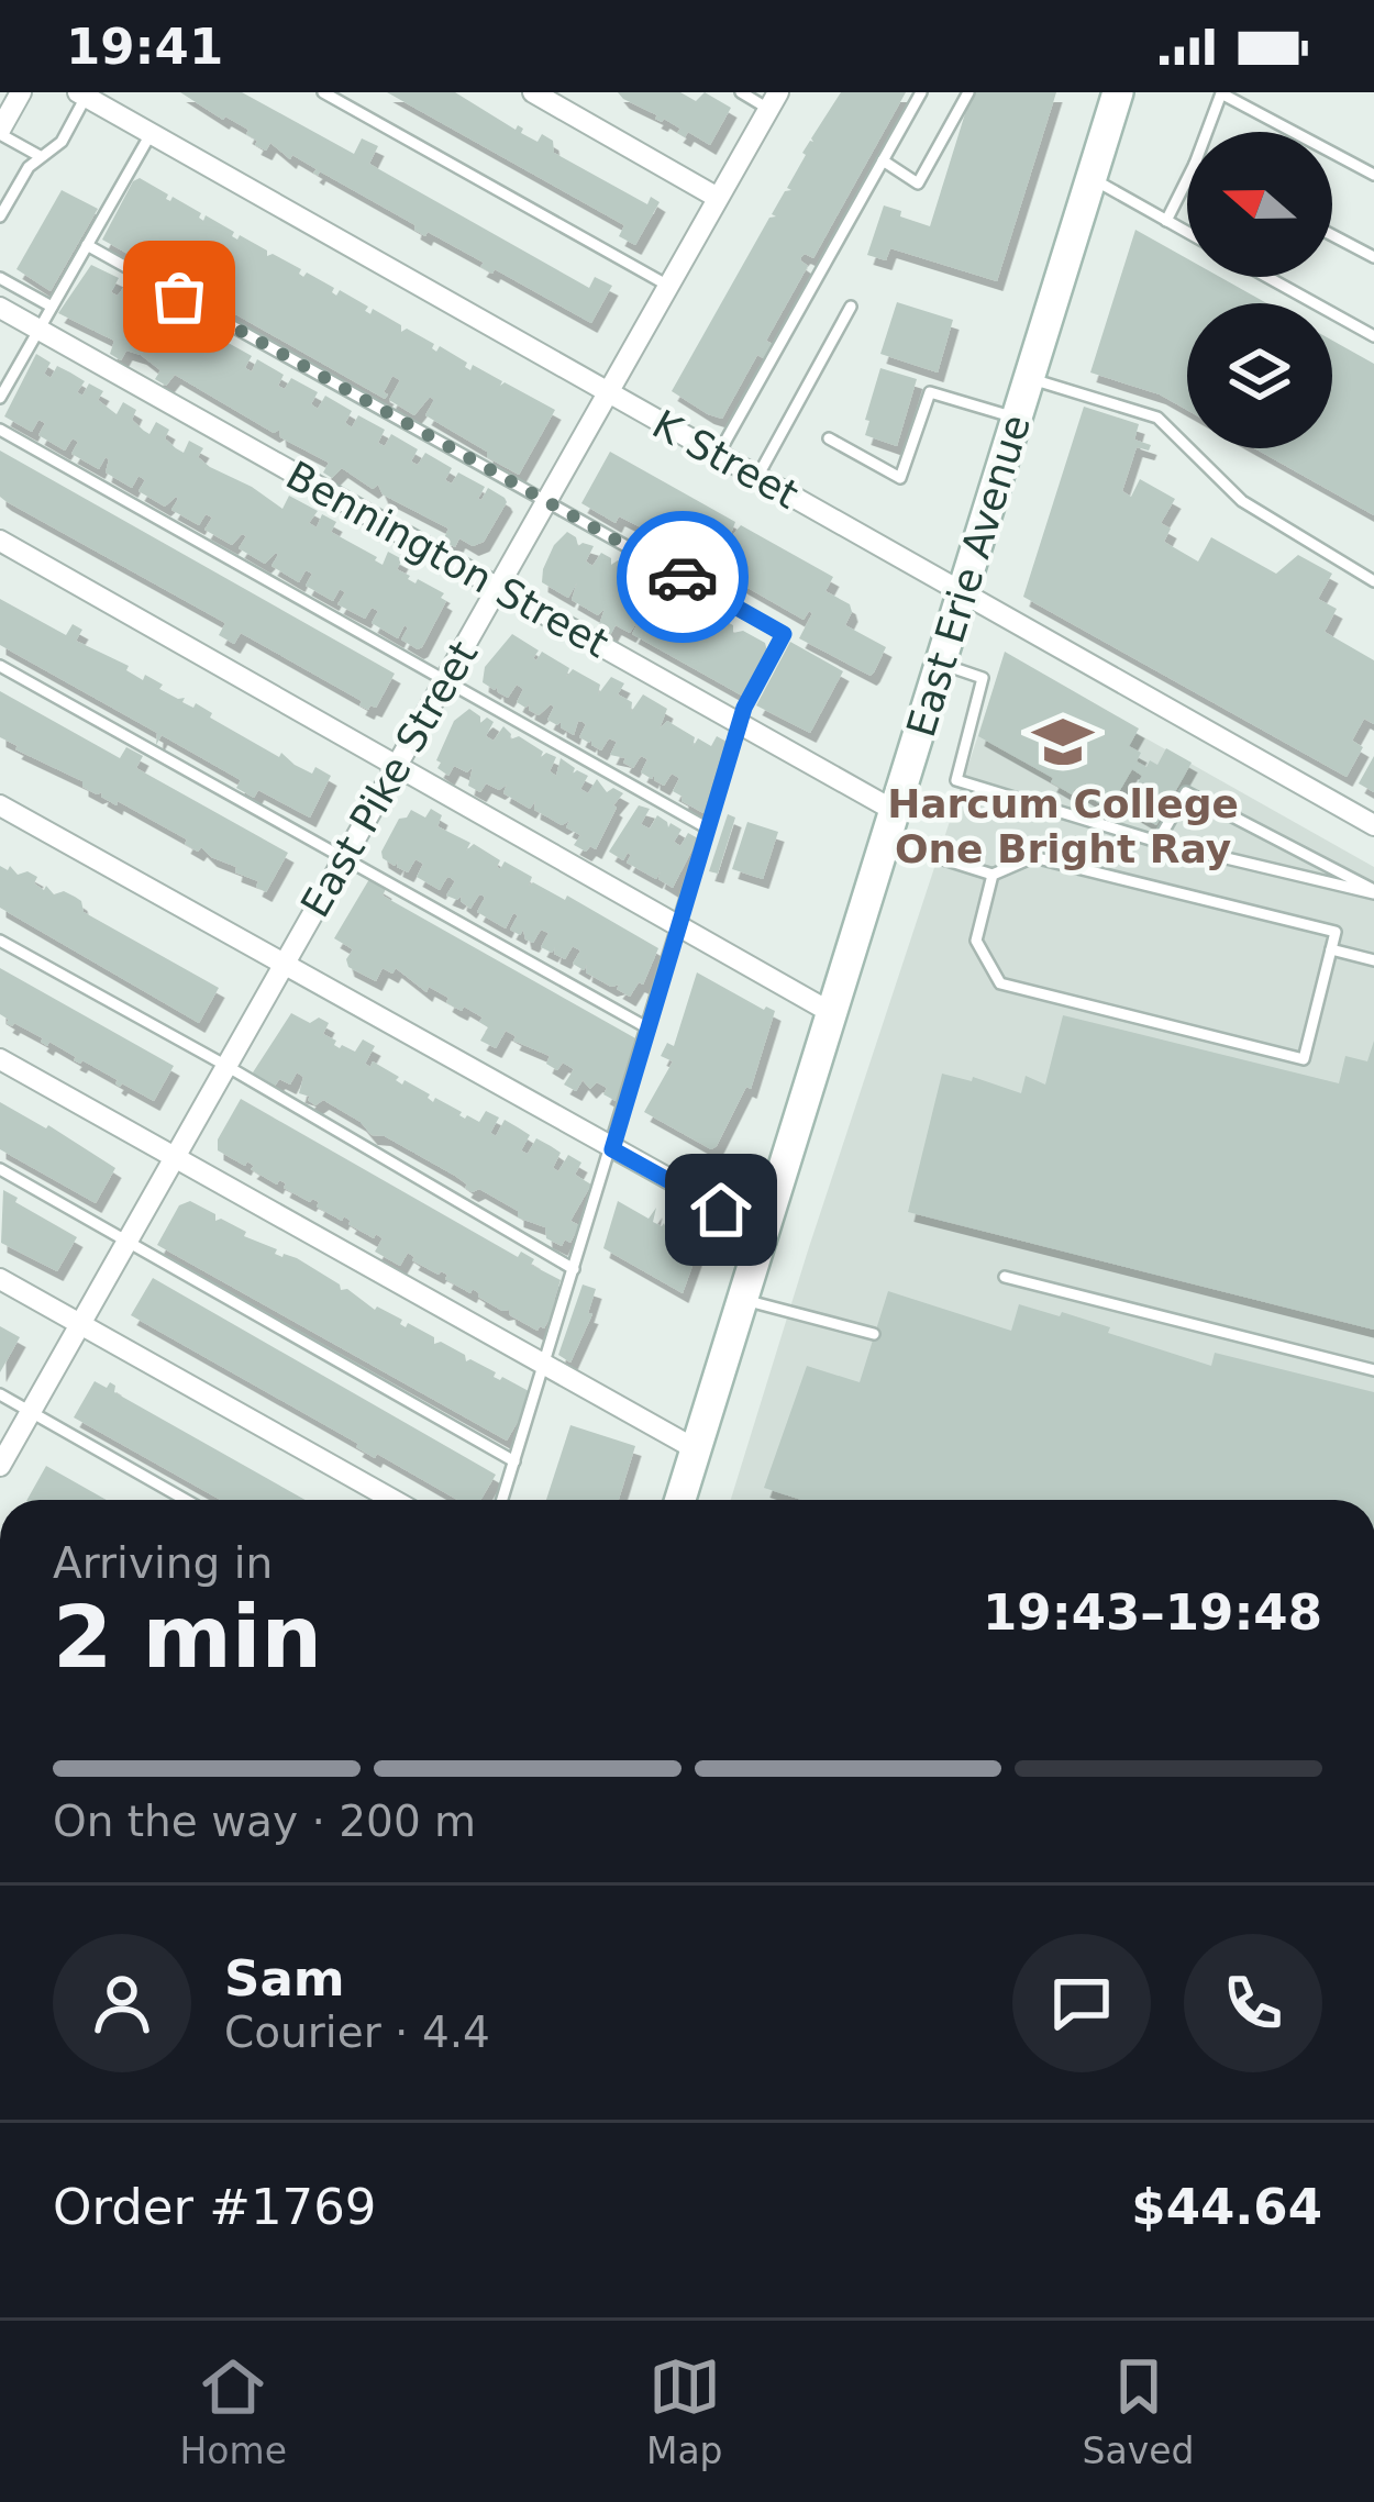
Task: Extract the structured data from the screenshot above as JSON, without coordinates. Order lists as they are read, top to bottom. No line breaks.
{"streets":{"main road":["East Erie Avenue"],"street":["K Street","Bennington Street","East Pike Street"]},"crossings":[["K Street","East Erie Avenue"],["K Street","East Pike Street"],["Bennington Street","East Erie Avenue"],["Bennington Street","East Pike Street"]],"places":{"school or university":["Harcum College One Bright Ray"]},"north":"left","page":{"status":"19:41","heading":["2 min","Arriving in","19:43–19:48"],"panel":["Sam","Courier · 4.4","Order #1769","$44.64"],"bar":"On the way · 200 m","tabs":["Home","Map","Saved"]}}
